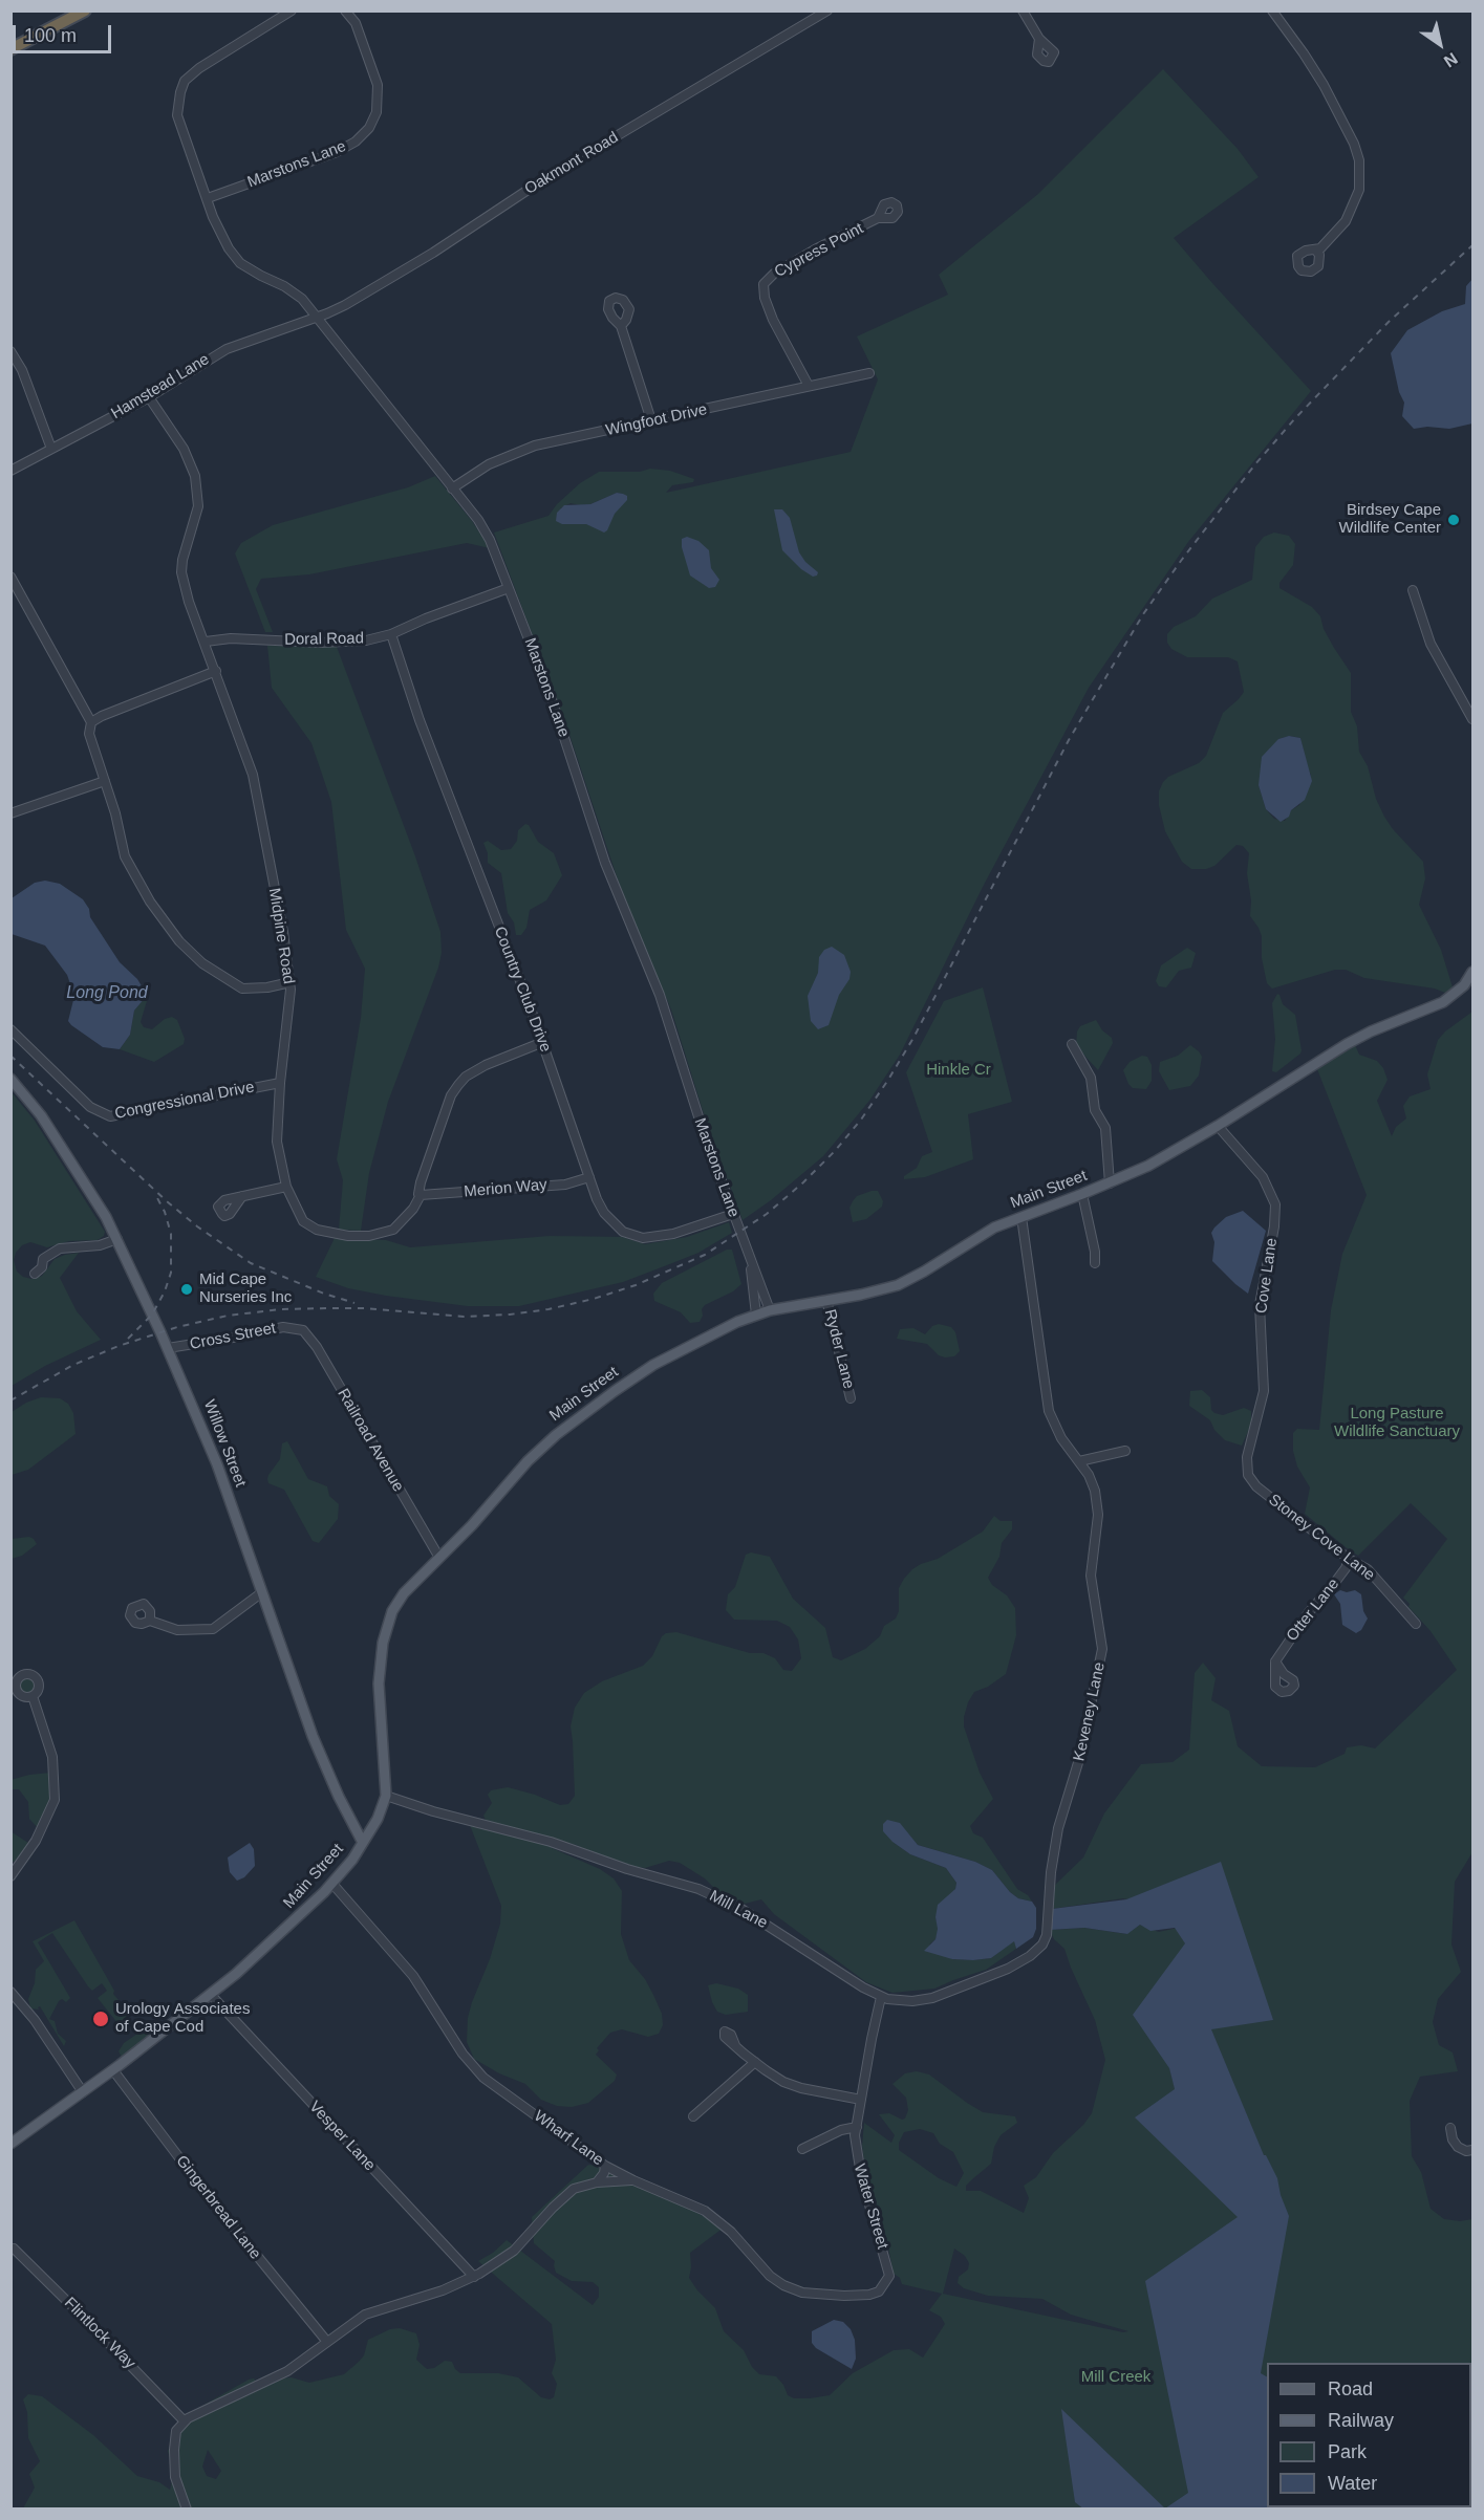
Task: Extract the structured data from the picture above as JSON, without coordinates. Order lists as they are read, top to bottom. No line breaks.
{"streets":{"main road":["Main Street","Willow Street"],"street":["Oakmont Road","Marstons Lane","Cypress Point","Hamstead Lane","Wingfoot Drive","Doral Road","Midpine Road","Country Club Drive","Congressional Drive","Merion Way","Cove Lane","Cross Street","Ryder Lane","Railroad Avenue","Stoney Cove Lane","Otter Lane","Keveney Lane","Mill Lane","Vesper Lane","Wharf Lane","Water Street","Gingerbread Lane","Flintlock Way"]},"crossings":[["Oakmont Road","Marstons Lane"],["Oakmont Road","Hamstead Lane"],["Marstons Lane","Hamstead Lane"],["Marstons Lane","Wingfoot Drive"],["Marstons Lane","Doral Road"],["Marstons Lane","Country Club Drive"],["Marstons Lane","Main Street"],["Cypress Point","Wingfoot Drive"],["Hamstead Lane","Midpine Road"],["Doral Road","Midpine Road"],["Doral Road","Country Club Drive"],["Midpine Road","Country Club Drive"],["Midpine Road","Congressional Drive"],["Midpine Road","Merion Way"],["Country Club Drive","Merion Way"],["Main Street","Cove Lane"],["Main Street","Ryder Lane"],["Main Street","Railroad Avenue"],["Main Street","Willow Street"],["Main Street","Keveney Lane"],["Main Street","Mill Lane"],["Main Street","Vesper Lane"],["Main Street","Wharf Lane"],["Main Street","Gingerbread Lane"],["Cove Lane","Stoney Cove Lane"],["Cross Street","Railroad Avenue"],["Cross Street","Willow Street"],["Stoney Cove Lane","Otter Lane"],["Keveney Lane","Mill Lane"],["Mill Lane","Water Street"],["Wharf Lane","Water Street"]],"water":["Long Pond"],"parks":["Hinkle Cr","Long Pasture Wildlife Sanctuary","Mill Creek"],"places":["Birdsey Cape Wildlife Center","Mid Cape Nurseries Inc","Urology Associates of Cape Cod"],"legend":["Road","Railway","Park","Water"],"scale_bar":"100 m","north":"bottom right"}
